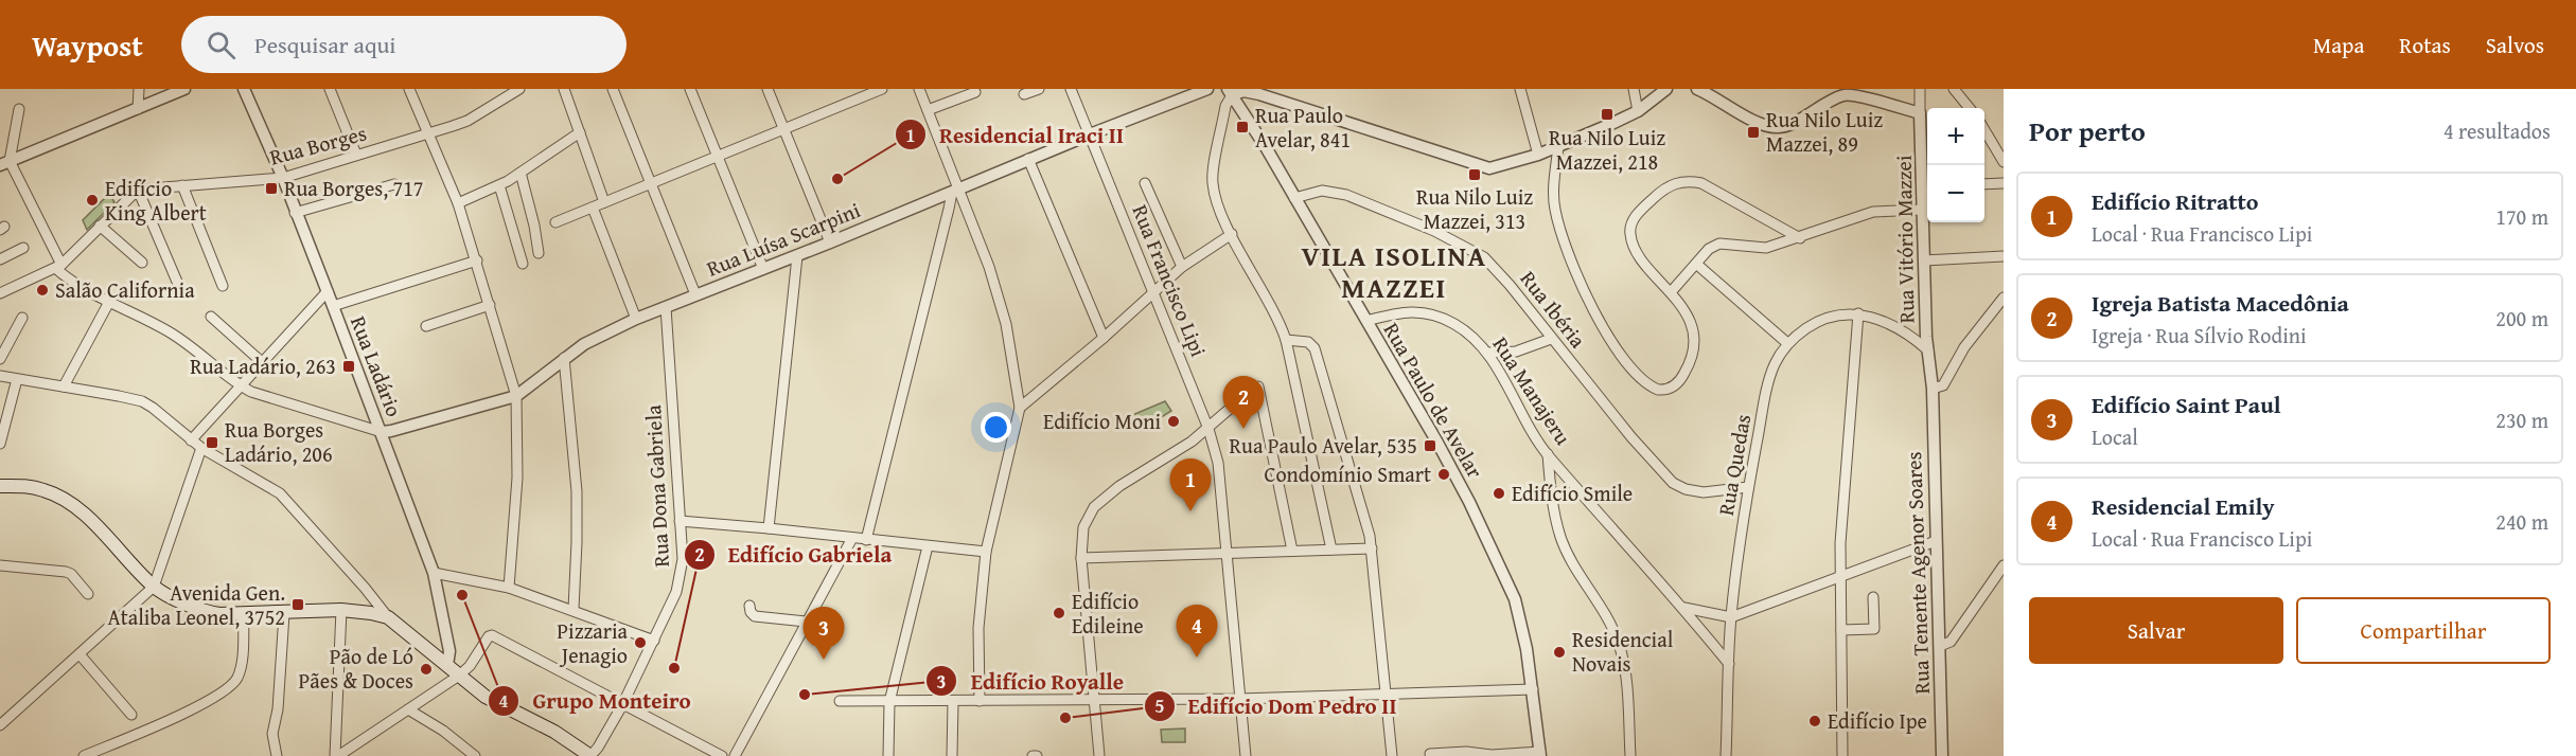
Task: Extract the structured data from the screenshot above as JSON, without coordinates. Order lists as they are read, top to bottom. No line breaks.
{"streets":{"street":["Rua Borges","Rua Luísa Scarpini","Rua Vitório Mazzei","Rua Francisco Lipi","Rua Ibéria","Rua Ladário","Rua Manajeru","Rua Paulo de Avelar","Rua Quedas","Rua Dona Gabriela","Rua Tenente Agenor Soares"]},"crossings":[["Rua Borges","Rua Ladário"],["Rua Luísa Scarpini","Rua Francisco Lipi"],["Rua Luísa Scarpini","Rua Ladário"],["Rua Luísa Scarpini","Rua Dona Gabriela"],["Rua Vitório Mazzei","Rua Quedas"],["Rua Vitório Mazzei","Rua Tenente Agenor Soares"],["Rua Ibéria","Rua Paulo de Avelar"],["Rua Ibéria","Rua Quedas"],["Rua Manajeru","Rua Paulo de Avelar"],["Rua Manajeru","Rua Quedas"]],"districts":["VILA ISOLINA MAZZEI"],"places":{"transit":["Rua Nilo Luiz Mazzei, 218","Rua Paulo Avelar, 841","Rua Nilo Luiz Mazzei, 89","Rua Nilo Luiz Mazzei, 313","Rua Borges, 717","Rua Ladário, 263","Rua Borges Ladário, 206","Rua Paulo Avelar, 535","Avenida Gen. Ataliba Leonel, 3752"],"other":["Residencial Iraci II","Edifício King Albert","Salão California","Edifício Moni","Condomínio Smart","Edifício Smile","Grupo Monteiro","Edifício Edileine","Pizzaria Jenagio","Residencial Novais","Edifício Gabriela","Pão de Ló Pães & Doces","Edifício Royalle","Edifício Dom Pedro II","Edifício Ipe"]},"page":{"header":"Waypost","search":"Pesquisar aqui","nav":["Mapa","Rotas","Salvos"],"heading":["Por perto","4 resultados"],"map_buttons":["+","−"],"list":[{"mark":"1","name":"Edifício Ritratto","note":"Local · Rua Francisco Lipi","value":"170 m"},{"mark":"2","name":"Igreja Batista Macedônia","note":"Igreja · Rua Sílvio Rodini","value":"200 m"},{"mark":"3","name":"Edifício Saint Paul","note":"Local","value":"230 m"},{"mark":"4","name":"Residencial Emily","note":"Local · Rua Francisco Lipi","value":"240 m"}],"pins":["2","1","4","3"],"buttons":["Salvar","Compartilhar"]}}
